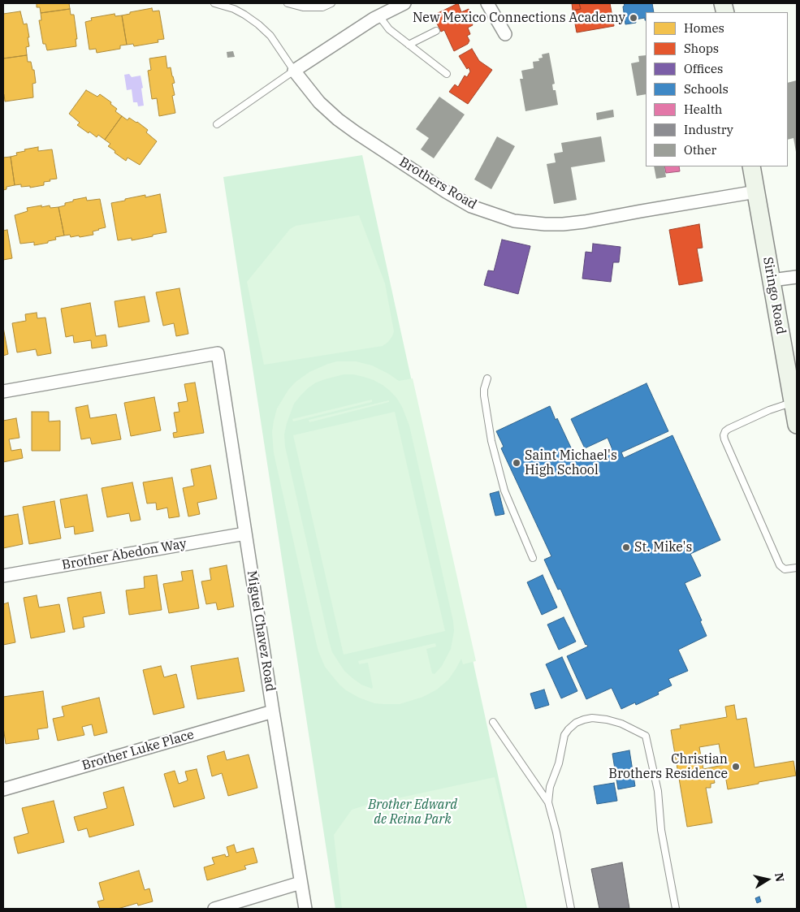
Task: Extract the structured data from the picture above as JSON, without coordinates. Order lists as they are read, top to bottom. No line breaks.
{"streets":{"street":["Brothers Road","Siringo Road","Brother Abedon Way","Miguel Chavez Road","Brother Luke Place"]},"crossings":[["Brothers Road","Siringo Road"],["Brother Abedon Way","Miguel Chavez Road"],["Miguel Chavez Road","Brother Luke Place"]],"parks":["Brother Edward de Reina Park"],"places":["New Mexico Connections Academy","Saint Michael's High School","St. Mike's","Christian Brothers Residence"],"legend":["Homes","Shops","Offices","Schools","Health","Industry","Other"],"north":"right"}
